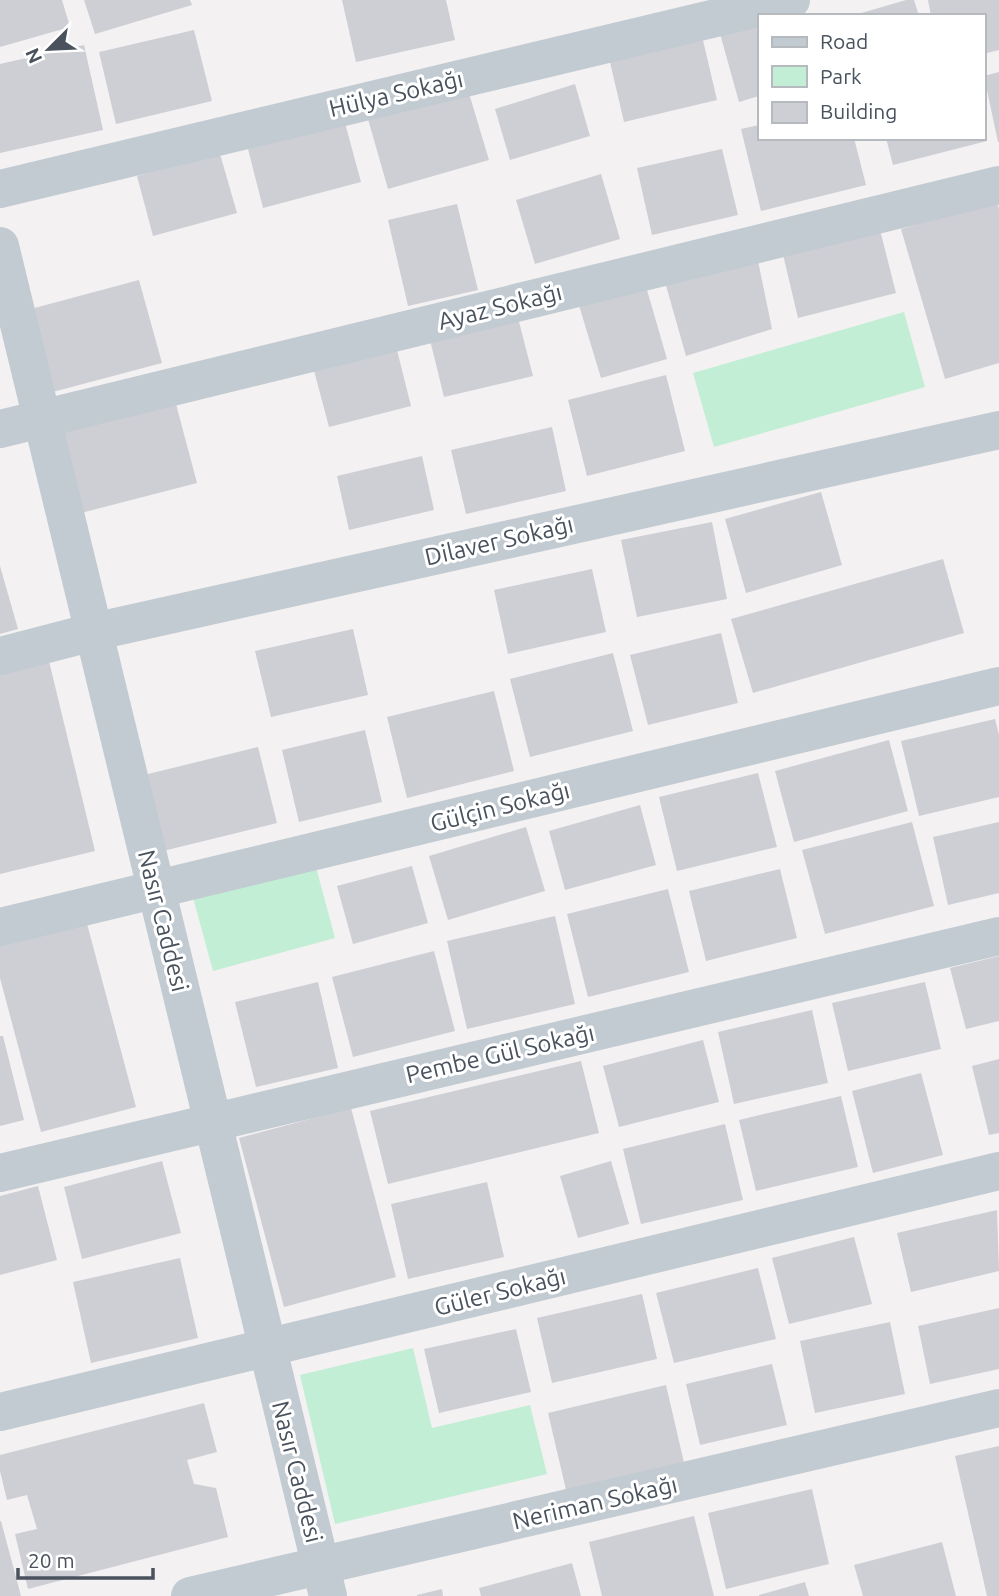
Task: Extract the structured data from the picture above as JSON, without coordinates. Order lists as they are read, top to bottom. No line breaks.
{"streets":{"street":["Hülya Sokağı","Ayaz Sokağı","Dilaver Sokağı","Gülçin Sokağı","Nasır Caddesi","Pembe Gül Sokağı","Güler Sokağı","Neriman Sokağı"]},"crossings":[["Ayaz Sokağı","Nasır Caddesi"],["Dilaver Sokağı","Nasır Caddesi"],["Gülçin Sokağı","Nasır Caddesi"],["Nasır Caddesi","Pembe Gül Sokağı"],["Nasır Caddesi","Güler Sokağı"],["Nasır Caddesi","Neriman Sokağı"]],"legend":["Road","Park","Building"],"scale_bar":"20 m","north":"bottom left"}
